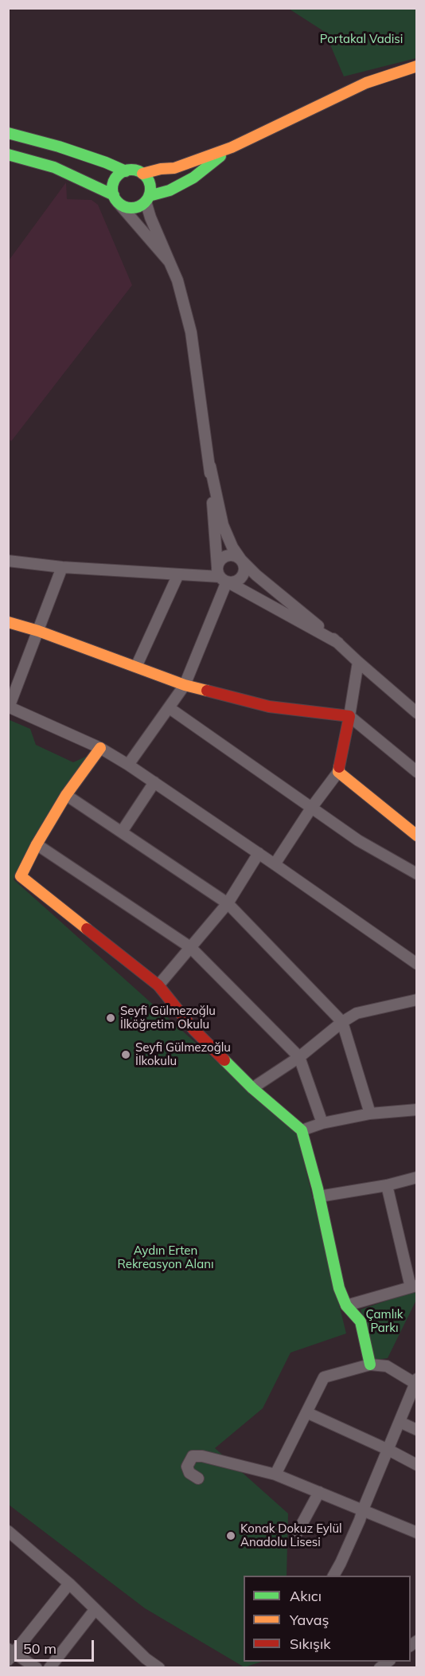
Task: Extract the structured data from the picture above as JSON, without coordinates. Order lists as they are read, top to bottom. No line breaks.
{"parks":["Portakal Vadisi","Aydın Erten Rekreasyon Alanı","Çamlık Parkı"],"places":["Seyfi Gülmezoğlu İlköğretim Okulu","Seyfi Gülmezoğlu İlkokulu","Konak Dokuz Eylül Anadolu Lisesi"],"legend":["Akıcı","Yavaş","Sıkışık"],"scale_bar":"50 m"}
